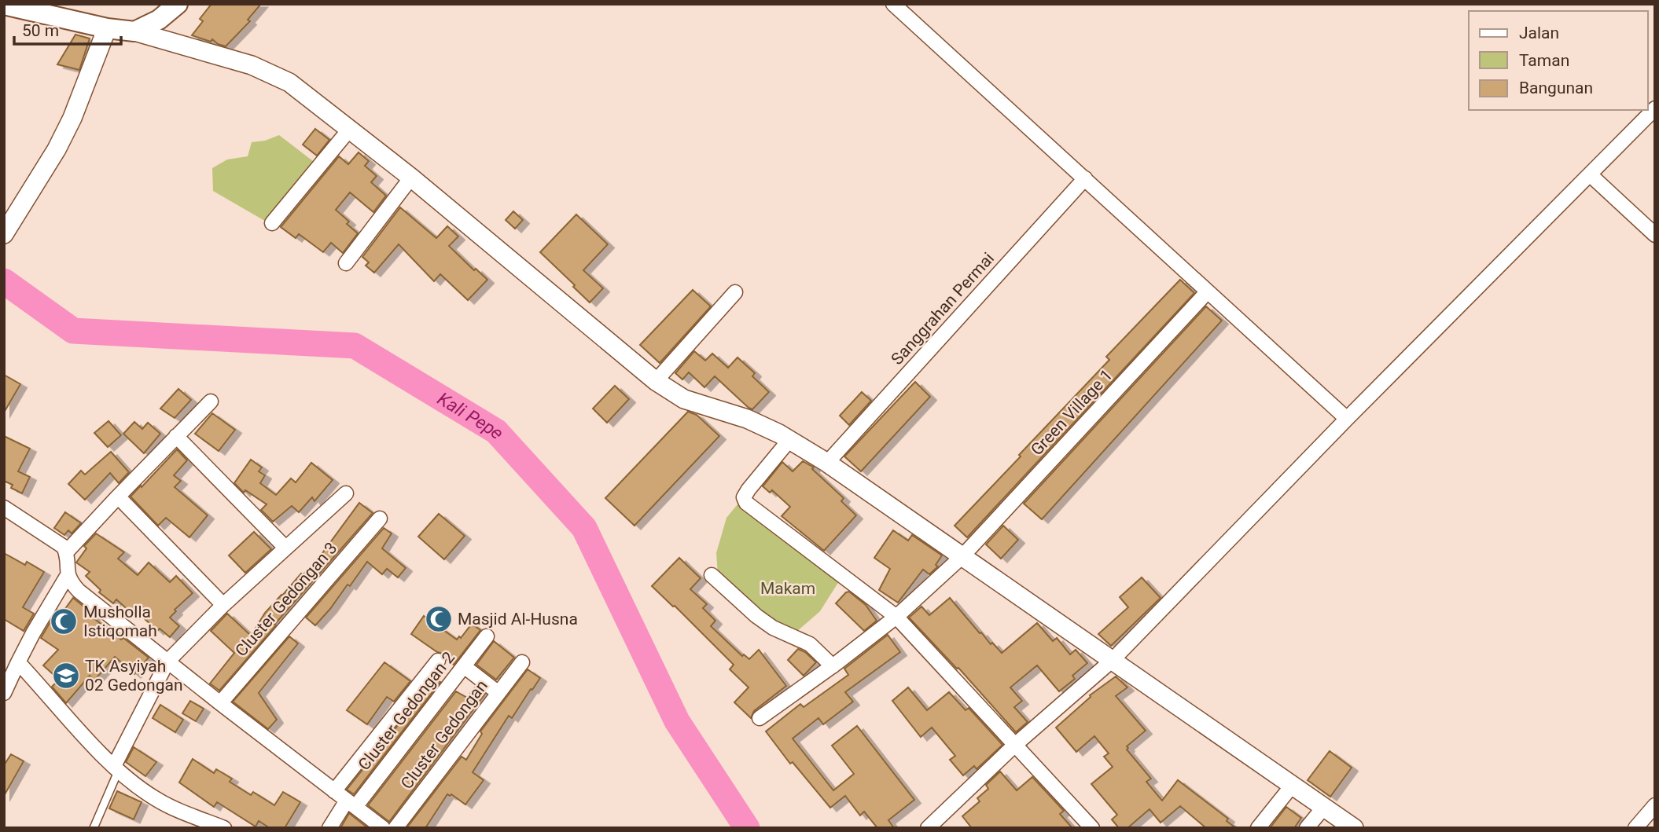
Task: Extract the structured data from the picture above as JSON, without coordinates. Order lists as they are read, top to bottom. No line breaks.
{"streets":{"street":["Sanggrahan Permai","Green Village 1","Cluster Gedongan 3","Cluster Gedongan 2","Cluster Gedongan"]},"water":["Kali Pepe"],"parks":["Makam"],"places":{"mosque":["Masjid Al-Husna","Musholla Istiqomah"],"school or university":["TK Asyiyah 02 Gedongan"]},"legend":["Jalan","Taman","Bangunan"],"scale_bar":"50 m"}
